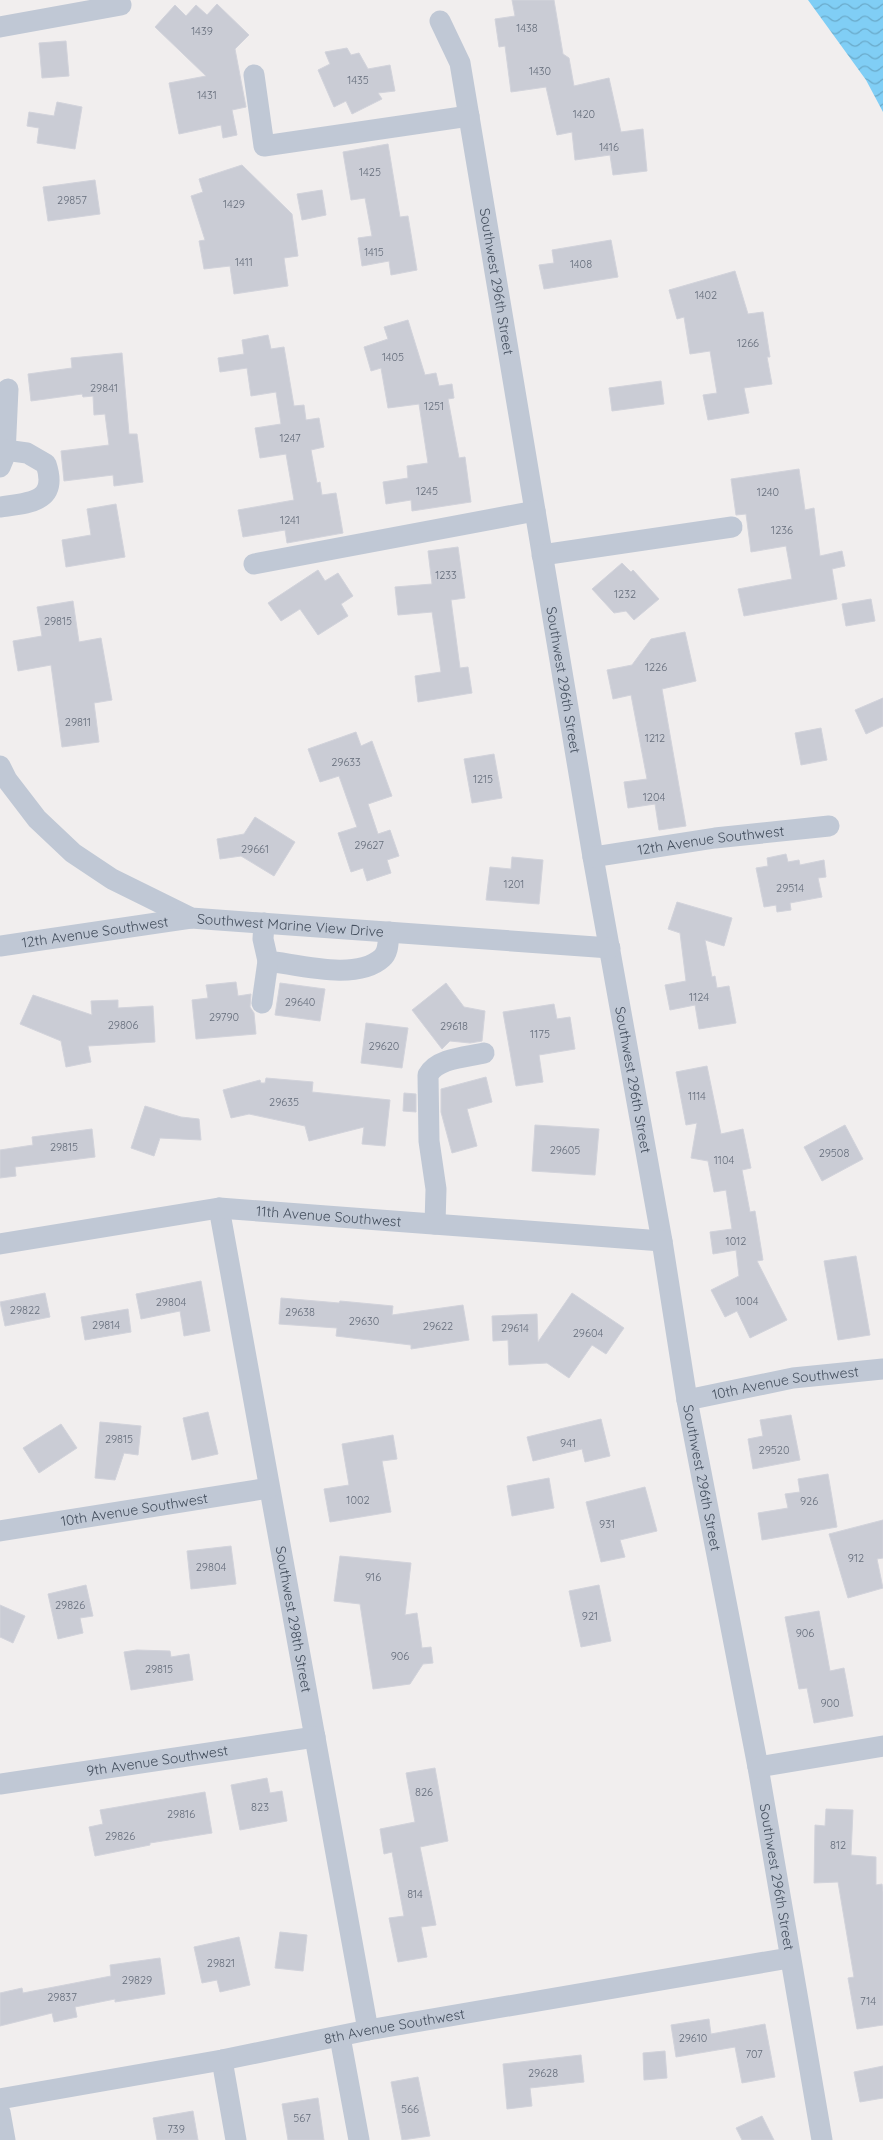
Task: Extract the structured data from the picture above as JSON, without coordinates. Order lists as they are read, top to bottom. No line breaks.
{"streets":{"street":["Southwest 296th Street","12th Avenue Southwest","Southwest Marine View Drive","11th Avenue Southwest","10th Avenue Southwest","Southwest 298th Street","9th Avenue Southwest","8th Avenue Southwest"]},"crossings":[["Southwest 296th Street","12th Avenue Southwest"],["Southwest 296th Street","Southwest Marine View Drive"],["Southwest 296th Street","11th Avenue Southwest"],["Southwest 296th Street","10th Avenue Southwest"],["Southwest 296th Street","8th Avenue Southwest"],["12th Avenue Southwest","Southwest Marine View Drive"],["11th Avenue Southwest","Southwest 298th Street"],["10th Avenue Southwest","Southwest 298th Street"],["Southwest 298th Street","9th Avenue Southwest"],["Southwest 298th Street","8th Avenue Southwest"]],"house_numbers":["1438","1439","1430","1435","1431","1420","1416","1425","29857","1429","1415","1411","1408","1402","1266","1405","29841","1251","1247","1245","1240","1241","1236","1233","1232","29815","1226","29811","1212","29633","1215","1204","29627","29661","1201","29514","1124","29640","29790","29806","29618","1175","29620","1114","29635","29815","29605","29508","1104","1012","1004","29804","29822","29638","29630","29814","29622","29614","29604","29815","941","29520","1002","926","931","912","29804","916","29826","921","906","906","29815","900","826","823","29816","29826","812","814","29821","29829","29837","714","29610","707","29628","566","567","739"]}
